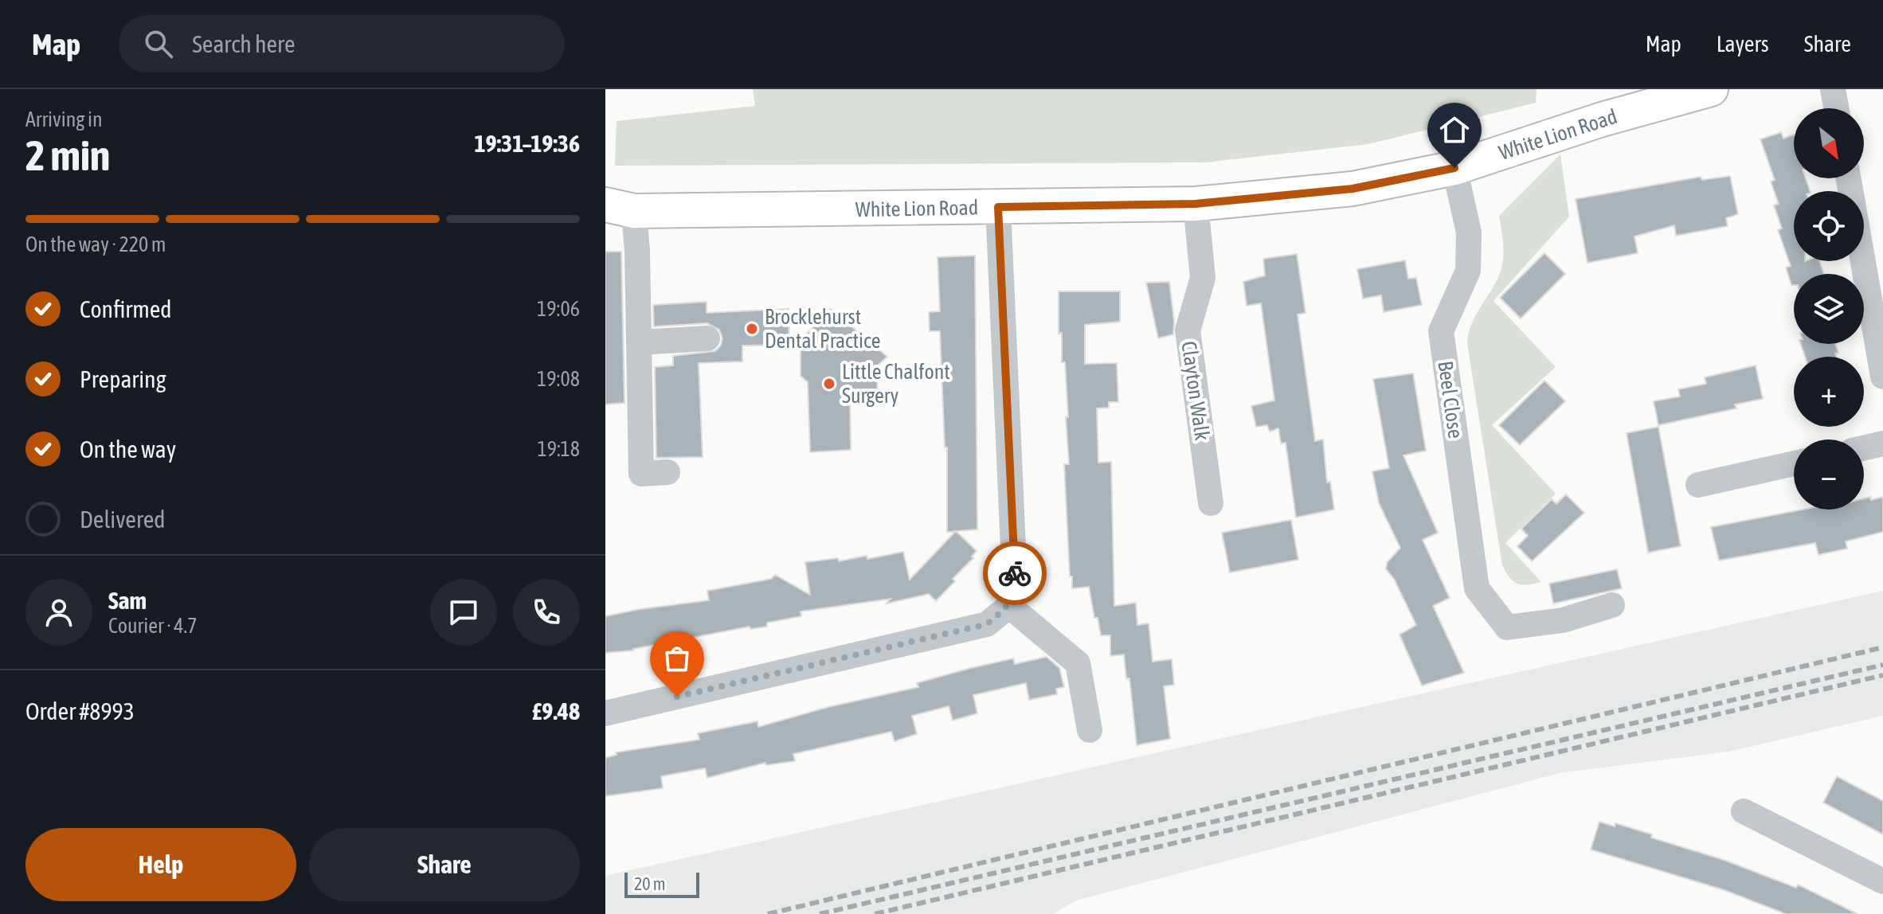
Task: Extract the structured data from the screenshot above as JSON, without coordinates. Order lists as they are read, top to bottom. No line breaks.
{"streets":{"main road":["White Lion Road"],"street":["Clayton Walk","Beel Close"]},"crossings":[["White Lion Road","Clayton Walk"],["White Lion Road","Beel Close"]],"places":["Brocklehurst Dental Practice","Little Chalfont Surgery"],"scale_bar":"20 m","north":"bottom right","page":{"header":"Map","search":"Search here","nav":["Map","Layers","Share"],"heading":["2 min","Arriving in","19:31–19:36"],"panel":["Sam","Courier · 4.7","Order #8993","£9.48"],"map_buttons":["+","−"],"bar":"On the way · 220 m","list":[["Confirmed","19:06"],["Preparing","19:08"],["On the way","19:18"],"Delivered"],"buttons":["Help","Share"],"scale":"20 m"}}
